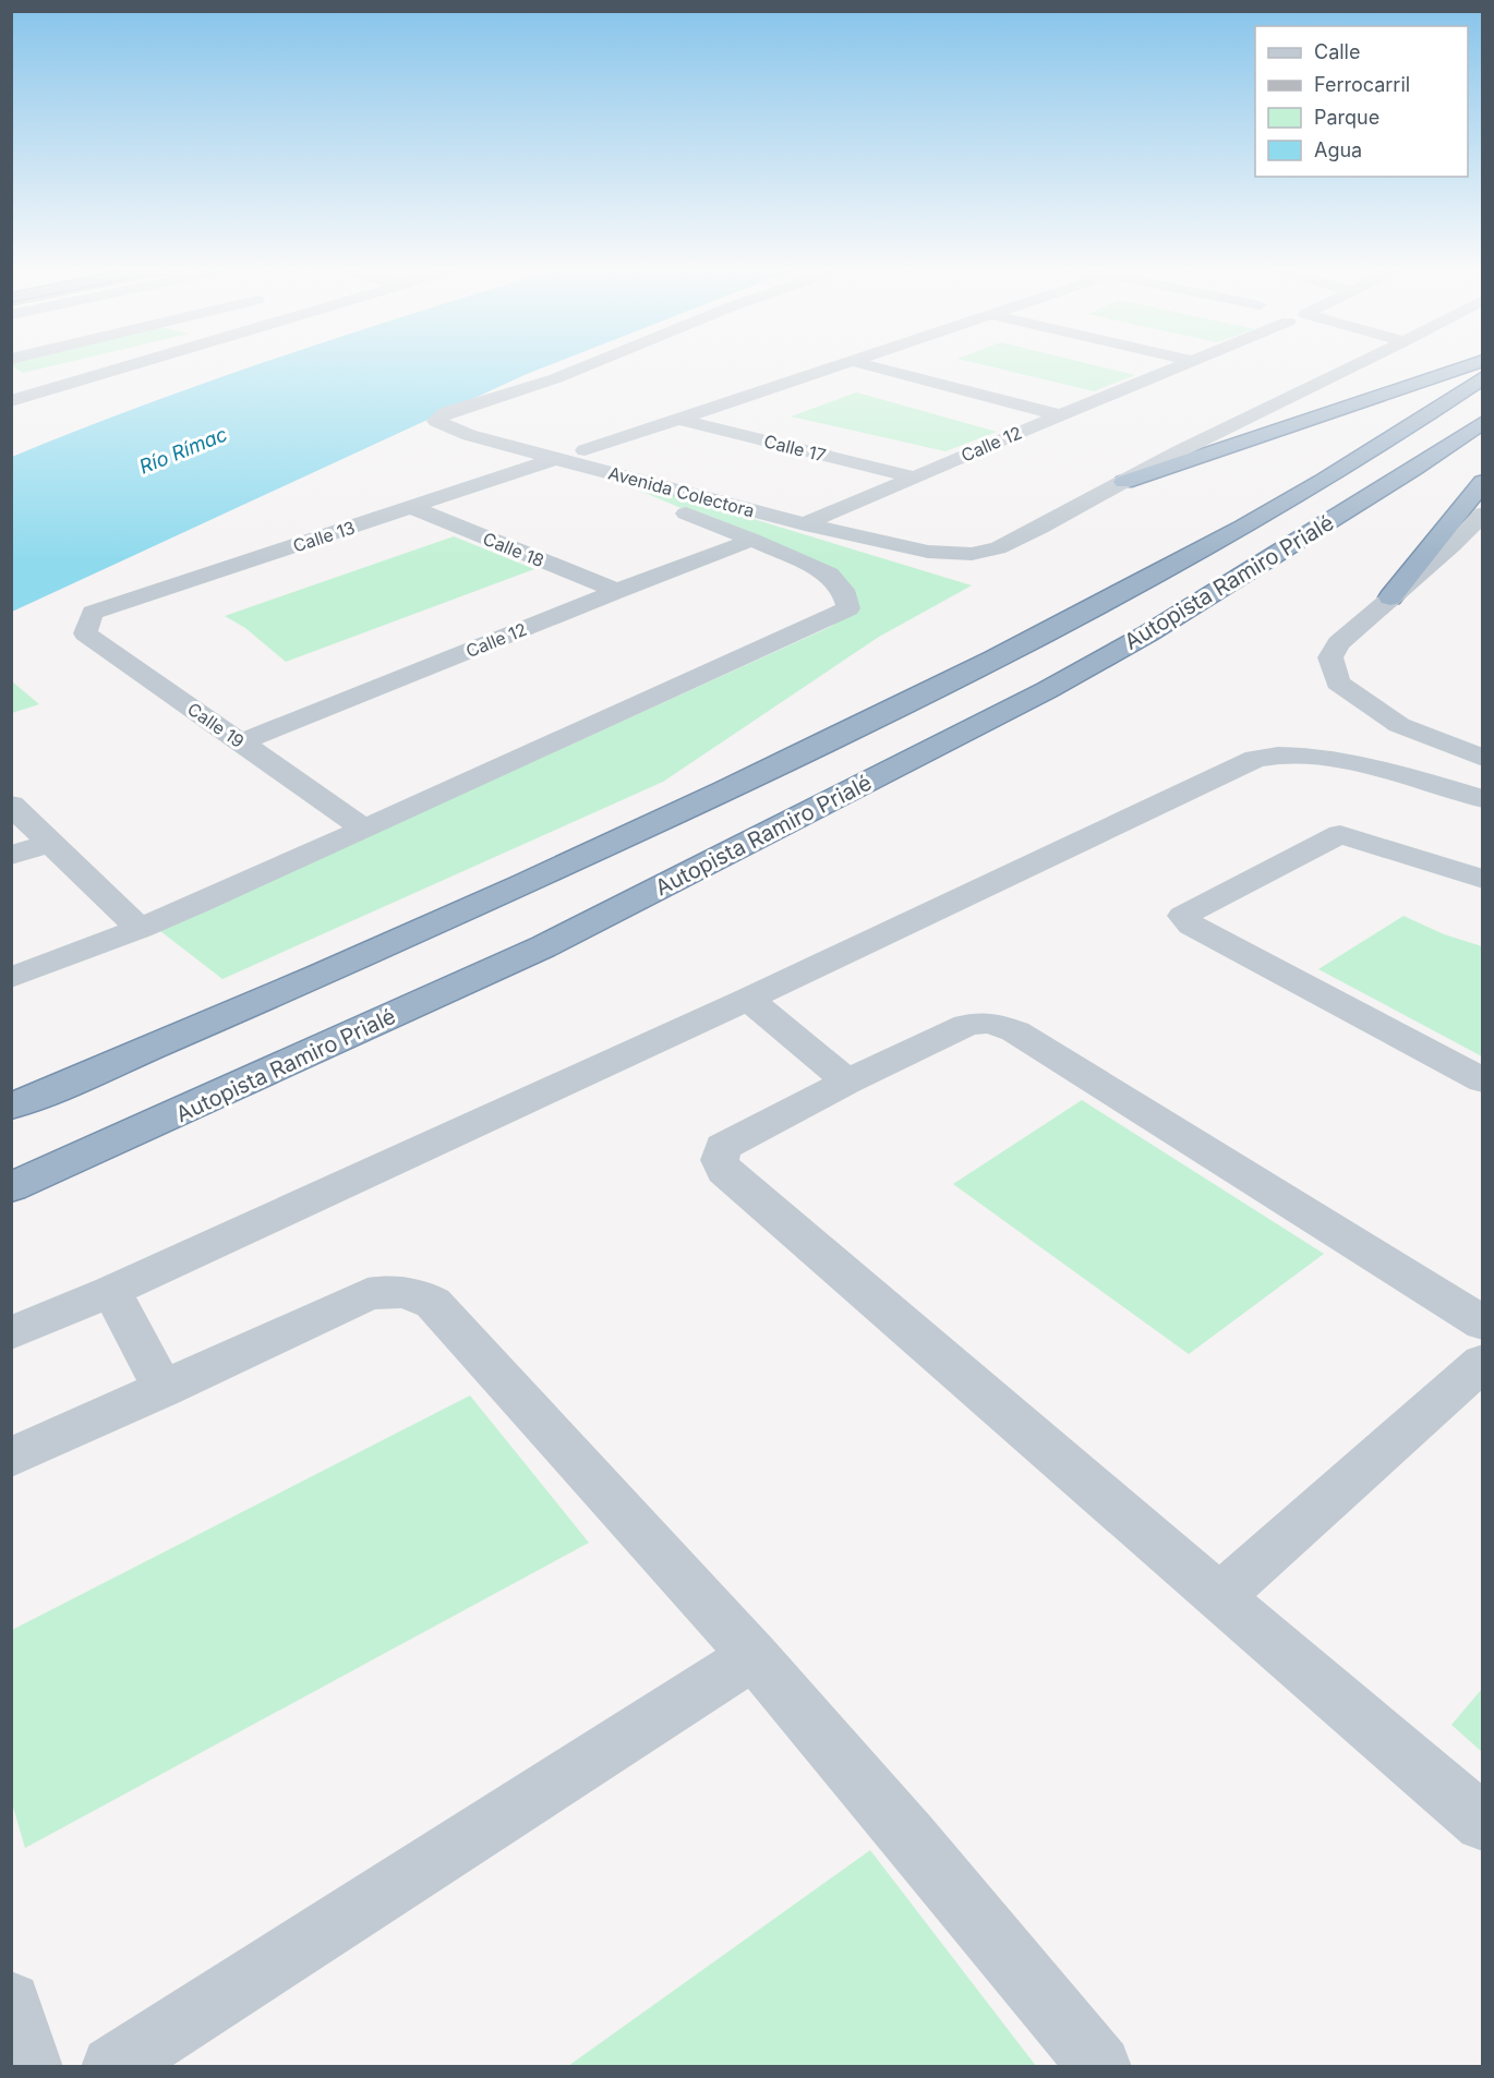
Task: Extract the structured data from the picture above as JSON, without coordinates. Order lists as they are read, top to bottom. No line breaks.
{"streets":{"highway":["Autopista Ramiro Prialé"],"street":["Calle 12","Calle 17","Avenida Colectora","Calle 13","Calle 18","Calle 19"]},"crossings":[["Calle 12","Calle 17"],["Calle 12","Avenida Colectora"],["Calle 12","Calle 18"],["Calle 12","Calle 19"],["Avenida Colectora","Calle 13"],["Calle 13","Calle 18"],["Calle 13","Calle 19"]],"water":["Río Rímac"],"legend":["Calle","Ferrocarril","Parque","Agua"]}
